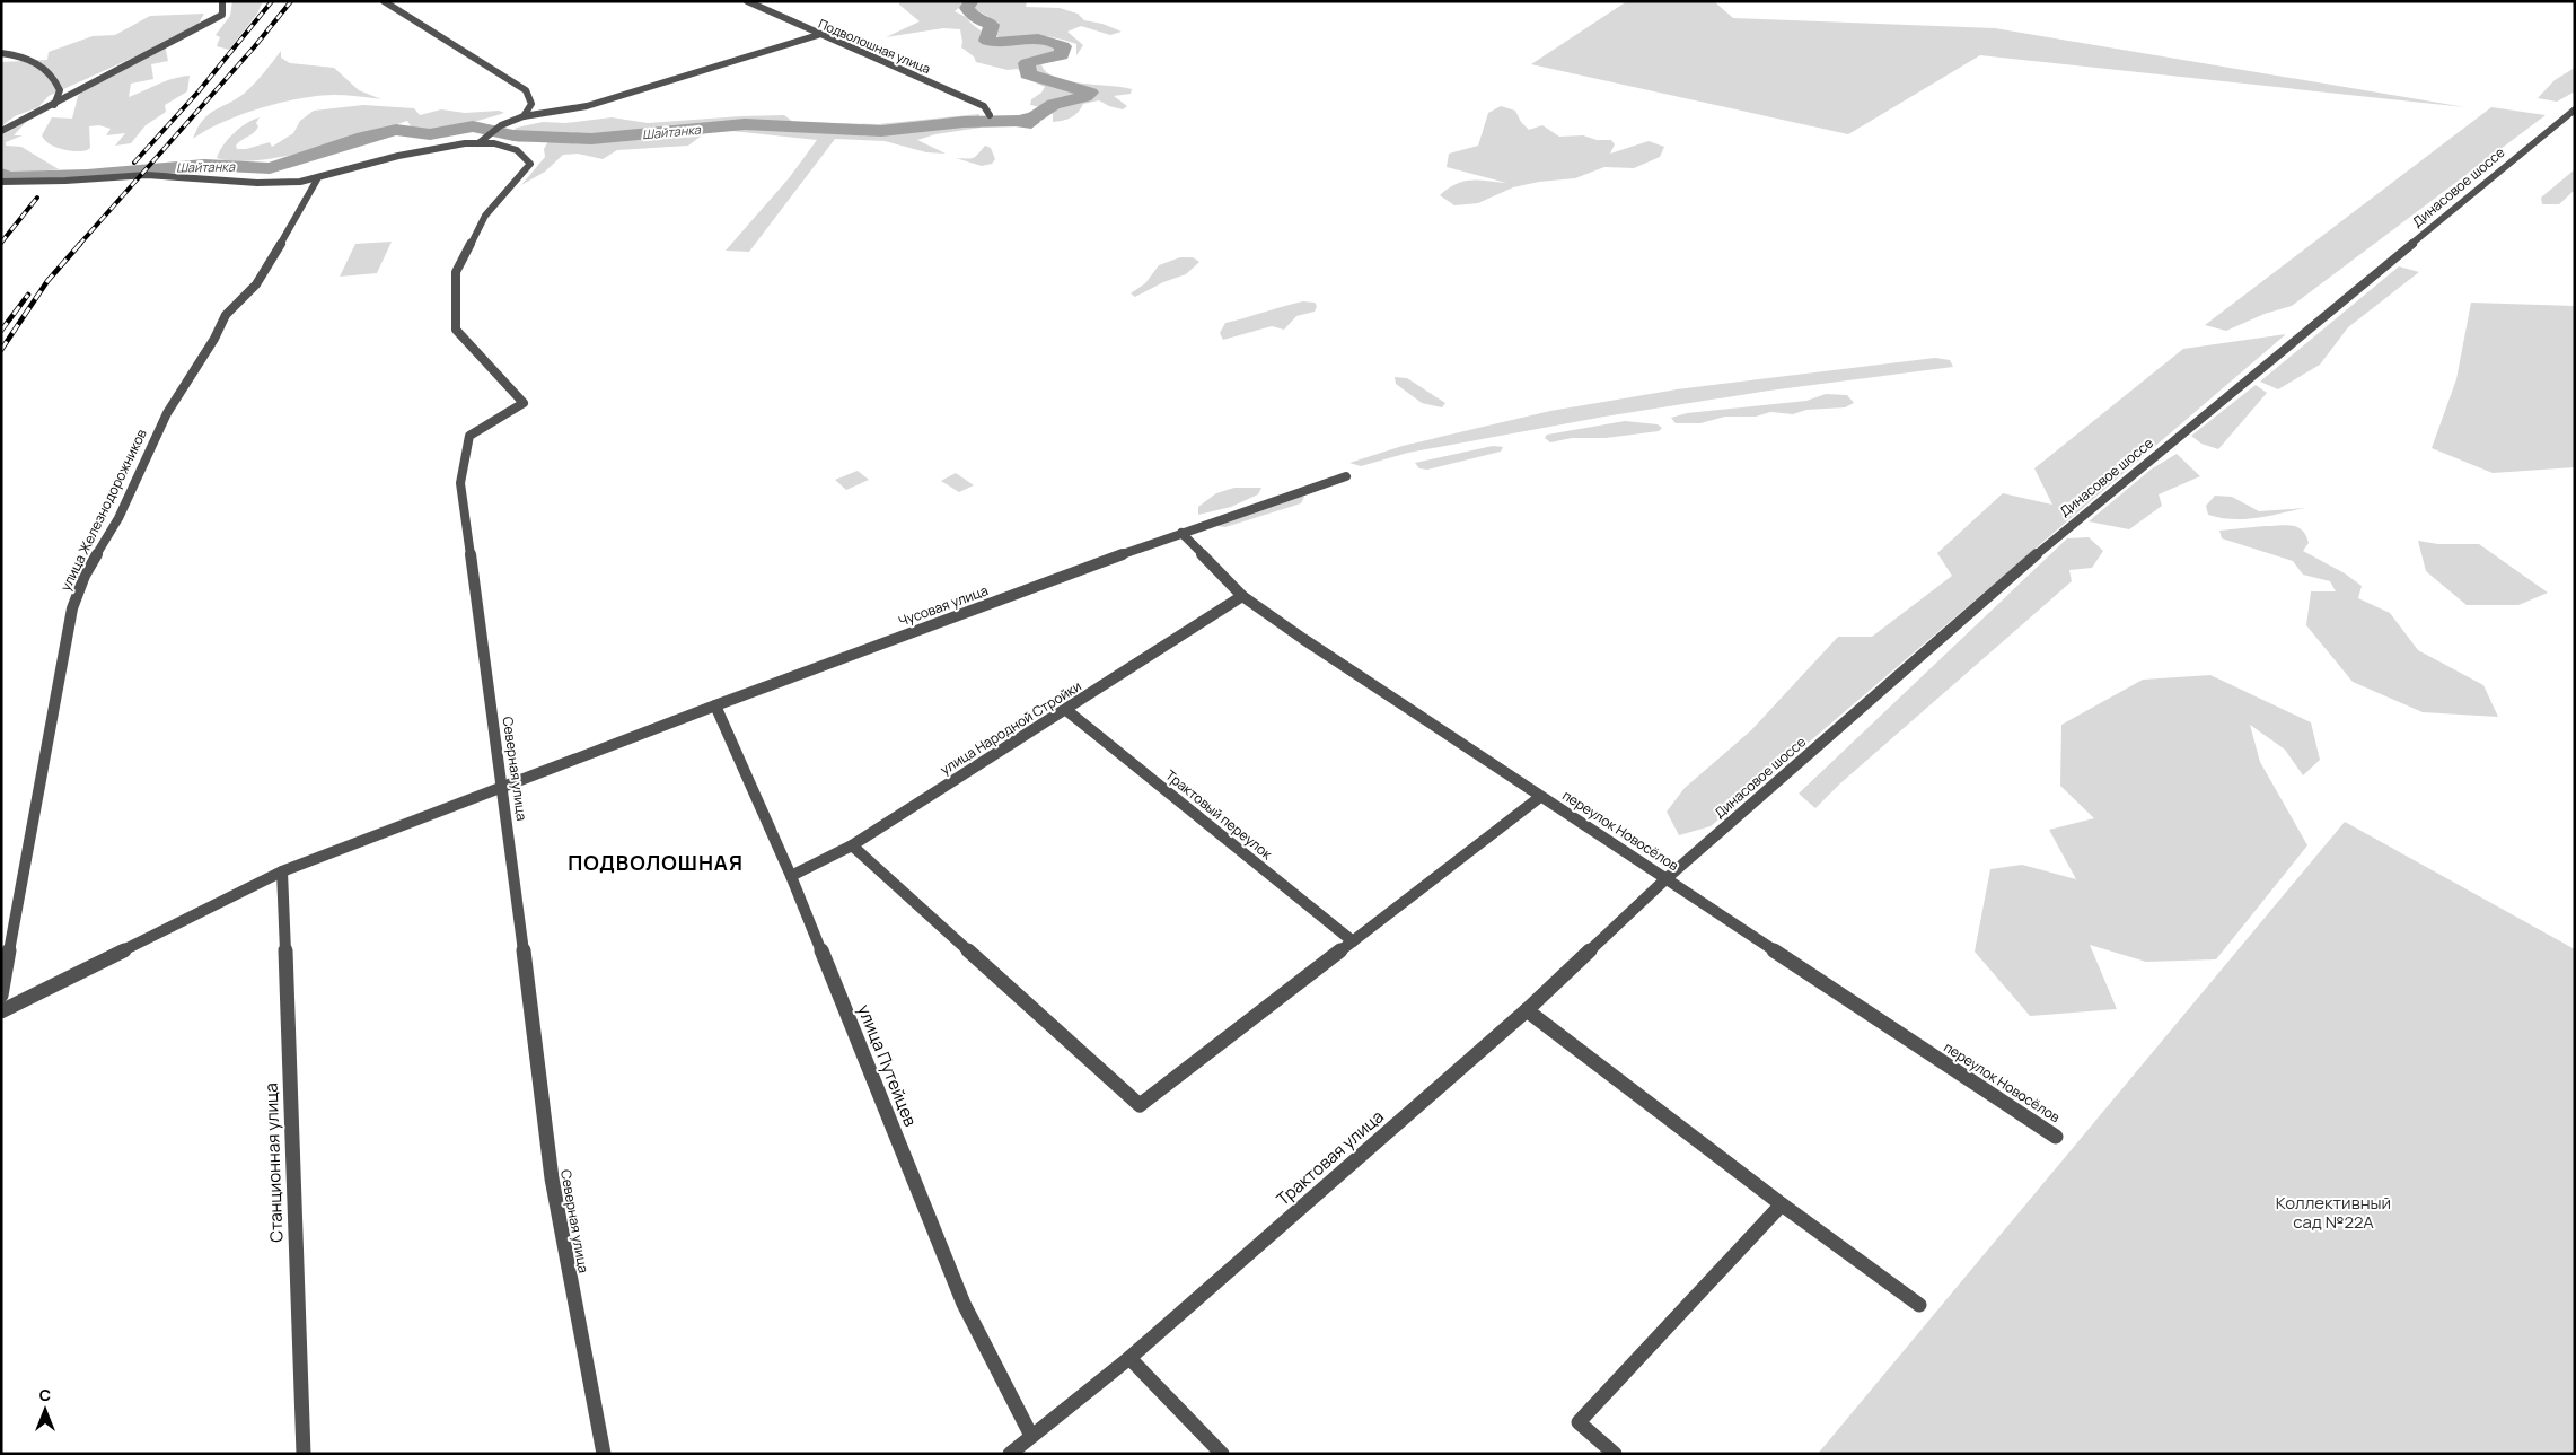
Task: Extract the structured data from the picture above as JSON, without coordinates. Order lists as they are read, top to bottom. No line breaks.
{"streets":{"street":["Подволошная улица","Динасовое шоссе","улица Железнодорожников","Чусовая улица","улица Народной Стройки","Северная улица","Трактовый переулок","переулок Новосёлов","улица Путейцев","Трактовая улица","Станционная улица"]},"crossings":[["Динасовое шоссе","переулок Новосёлов"],["Динасовое шоссе","Трактовая улица"],["Чусовая улица","Северная улица"],["Чусовая улица","переулок Новосёлов"],["Чусовая улица","улица Путейцев"],["Чусовая улица","Станционная улица"],["улица Народной Стройки","Трактовый переулок"],["улица Народной Стройки","переулок Новосёлов"],["улица Народной Стройки","улица Путейцев"],["переулок Новосёлов","Трактовая улица"],["улица Путейцев","Трактовая улица"]],"districts":["ПОДВОЛОШНАЯ"],"water":["Шайтанка"],"parks":["Коллективный сад №22А"],"north":"top"}
